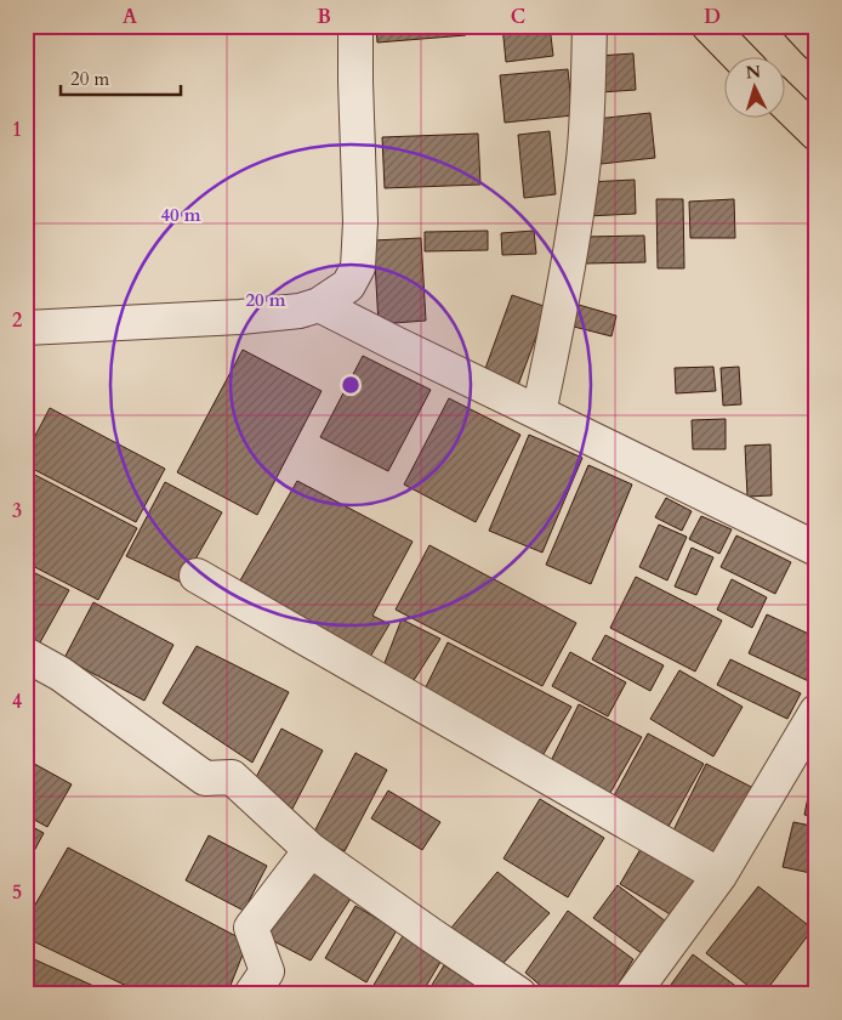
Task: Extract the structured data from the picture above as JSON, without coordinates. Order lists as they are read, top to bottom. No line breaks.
{"scale_bar":"20 m","north":"top","grid":{"columns":["A","B","C","D"],"rows":["1","2","3","4","5"]},"rings":["40 m","20 m"]}
